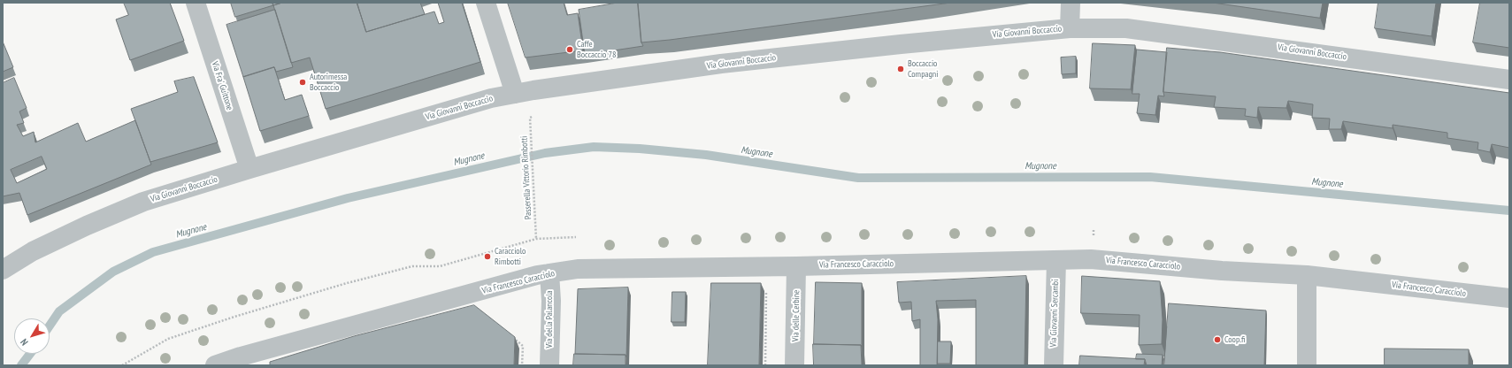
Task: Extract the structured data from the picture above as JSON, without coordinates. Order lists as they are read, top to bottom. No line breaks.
{"streets":{"street":["Via Giovanni Boccaccio","Via Fra' Guittone","Via Francesco Caracciolo","Via Giovanni Sercambi","Via delle Cerbine","Via della Palancola"],"path":["Passerella Vittorio Rimbotti"]},"crossings":[["Via Giovanni Boccaccio","Via Fra' Guittone"],["Via Francesco Caracciolo","Via Giovanni Sercambi"],["Via Francesco Caracciolo","Via delle Cerbine"],["Via Francesco Caracciolo","Via della Palancola"]],"water":["Mugnone"],"places":["Caffe Boccaccio 78","Boccaccio Compagni","Autorimessa Boccaccio","Caracciolo Rimbotti","Coop.fi"],"north":"bottom left"}
